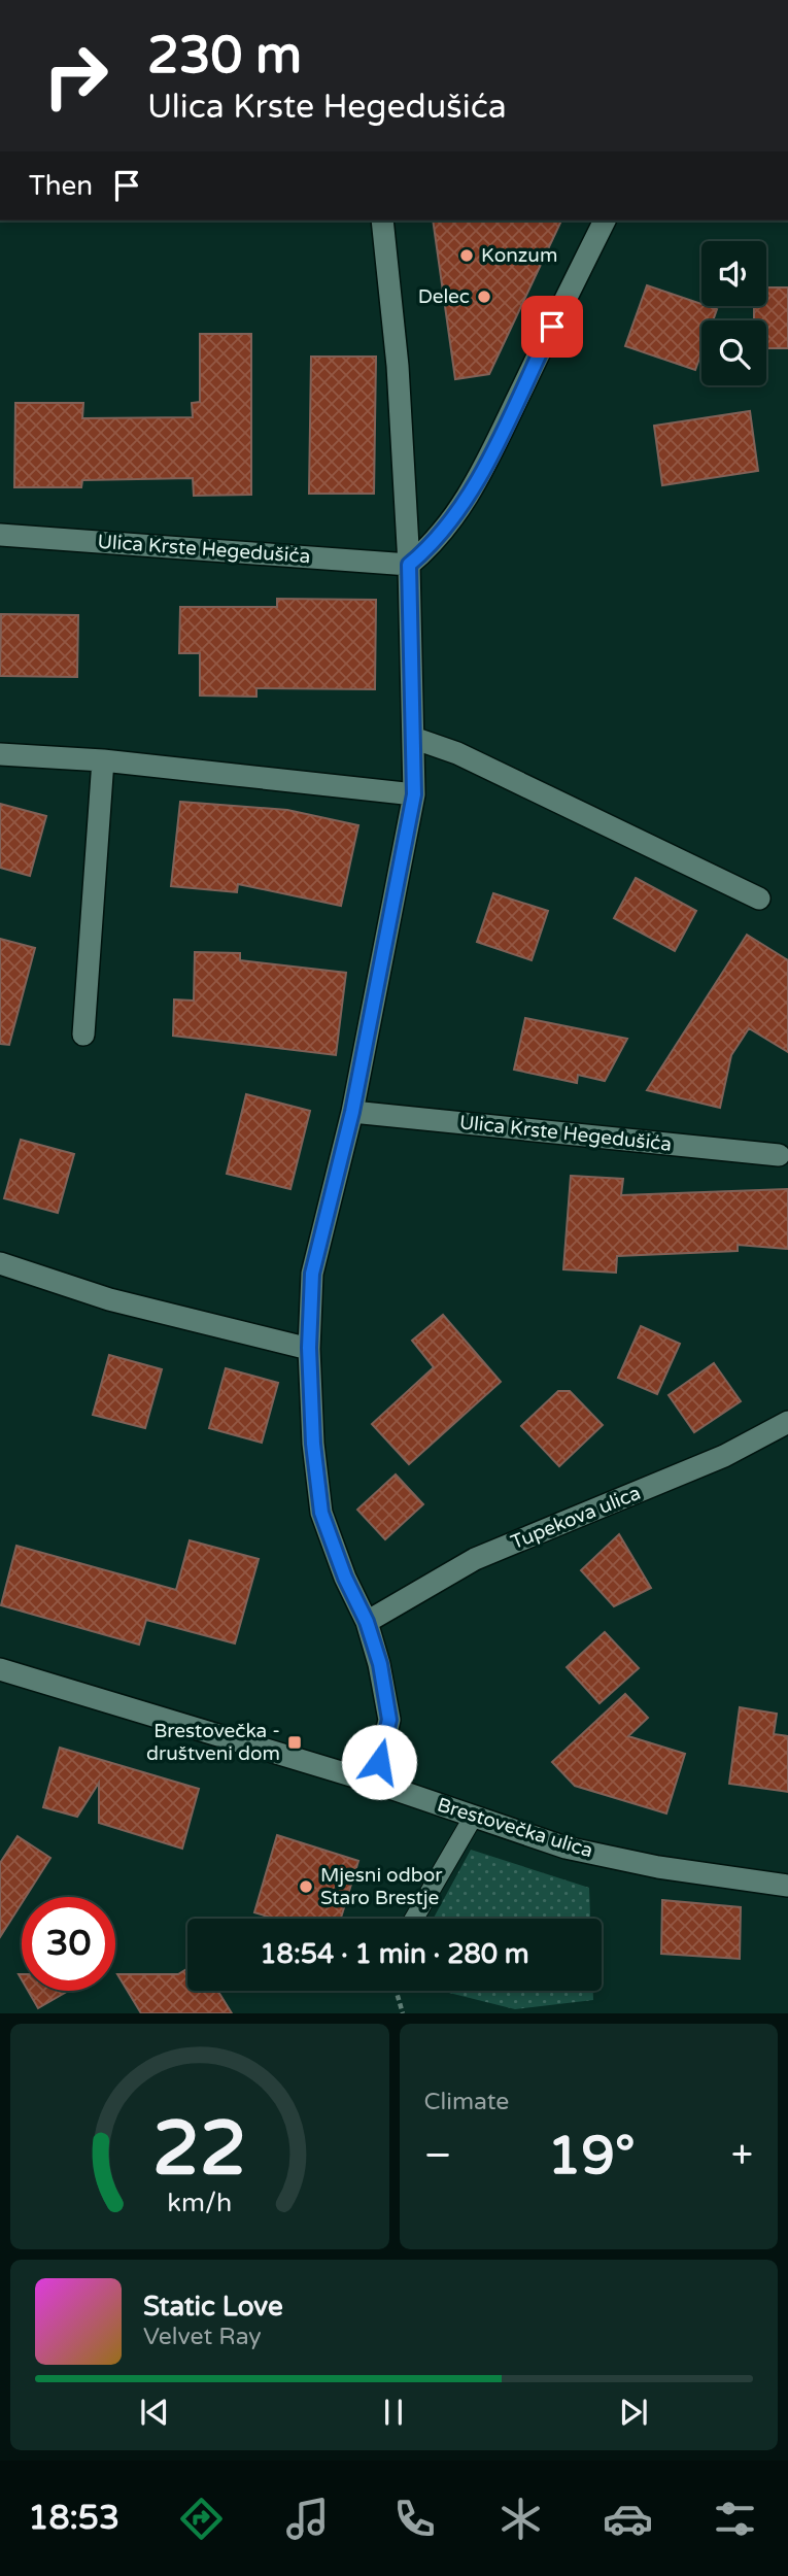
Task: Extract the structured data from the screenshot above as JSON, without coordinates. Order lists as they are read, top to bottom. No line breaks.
{"streets":{"street":["Ulica Krste Hegedušića","Tupekova ulica","Brestovečka ulica"]},"places":{"other":["Konzum","Delec","Mjesni odbor Staro Brestje"],"transit":["Brestovečka - društveni dom"]},"page":{"turn":["230 m","Ulica Krste Hegedušića"],"then":"Then","limit":"30","trip":"18:54 · 1 min · 280 m","tile":"Climate","heat":["−","19°","+"],"song":["Static Love","Velvet Ray"],"tabs":"18:53","gauge":["22","km/h"]}}
